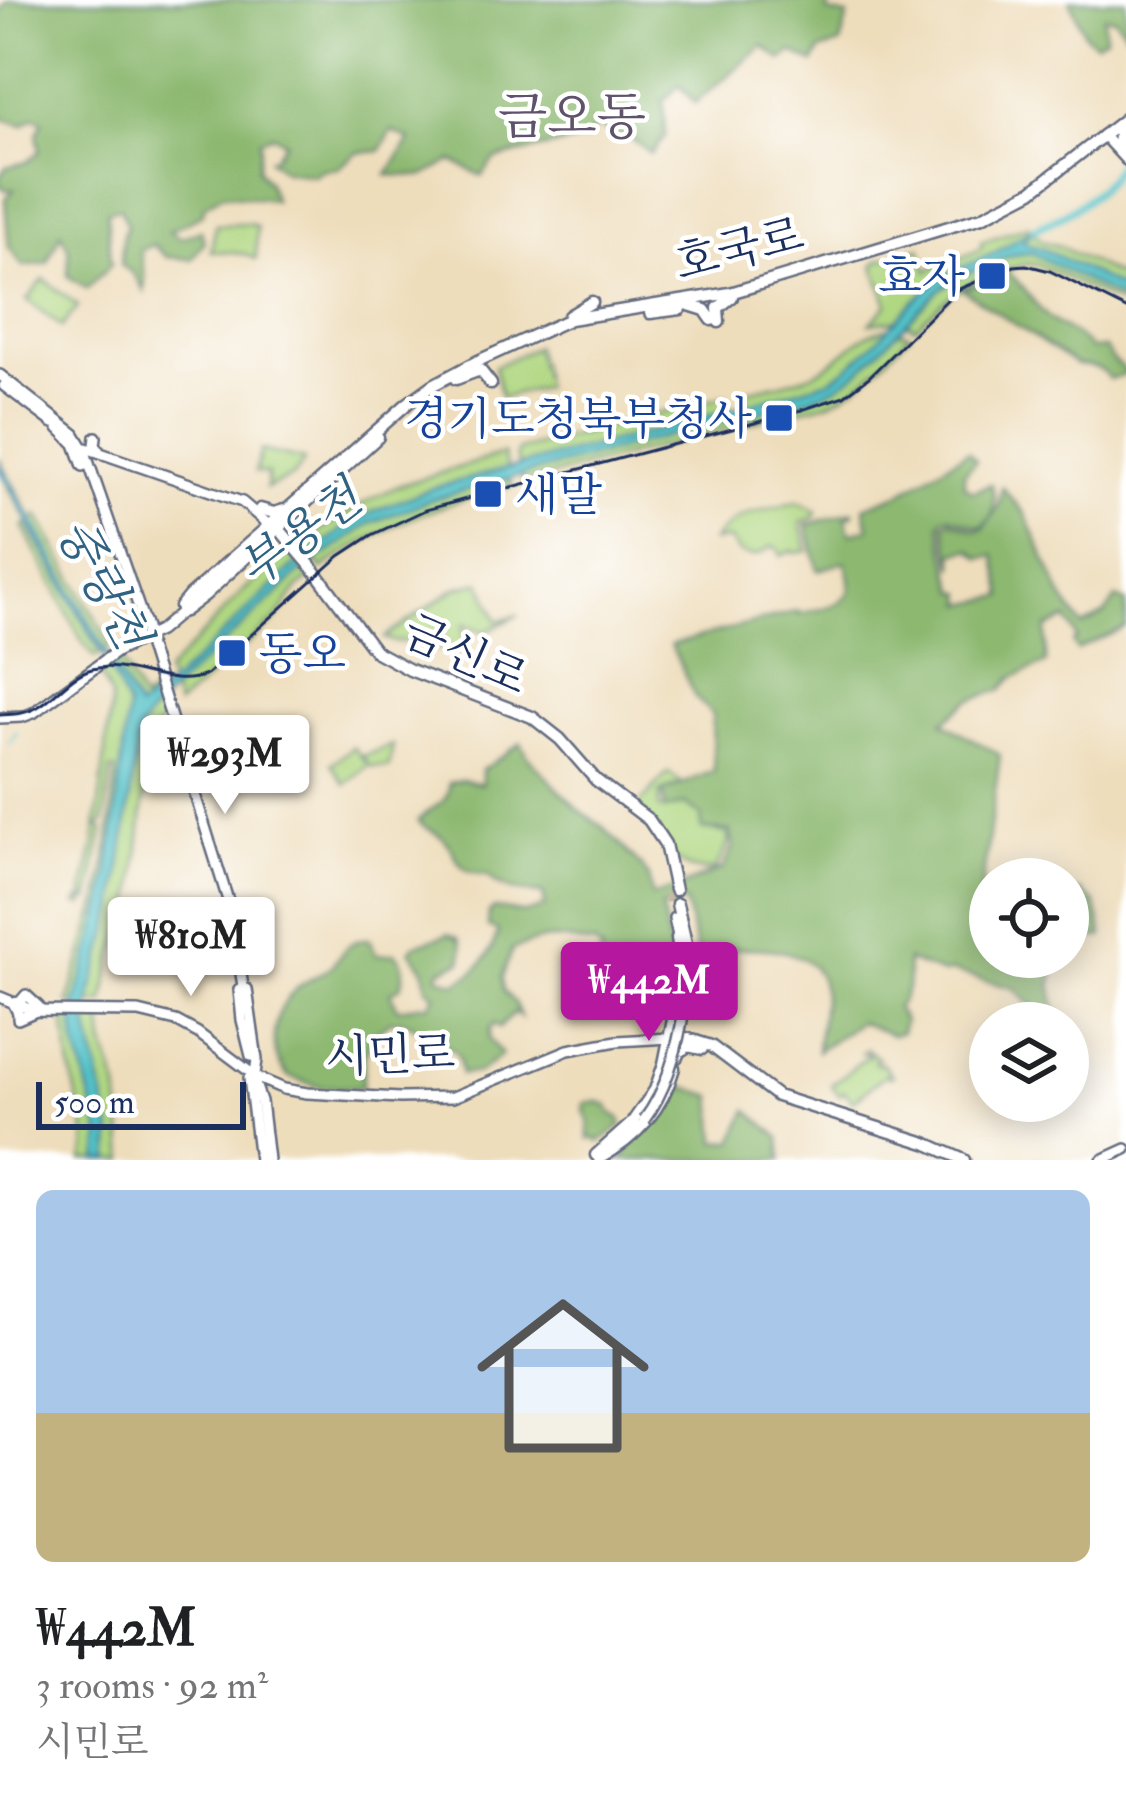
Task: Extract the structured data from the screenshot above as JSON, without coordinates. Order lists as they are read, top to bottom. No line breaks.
{"streets":{"main road":["호국로","금신로","시민로"]},"districts":["금오동"],"water":["부용천","중랑천"],"places":{"transit":["효자","경기도청북부청사","새말","동오"]},"scale_bar":"500 m","page":{"price":["₩293M","₩810M","₩442M"],"scale":"500 m","list":[{"name":"₩442M","note":"3 rooms · 92 m² · 시민로"}]}}
